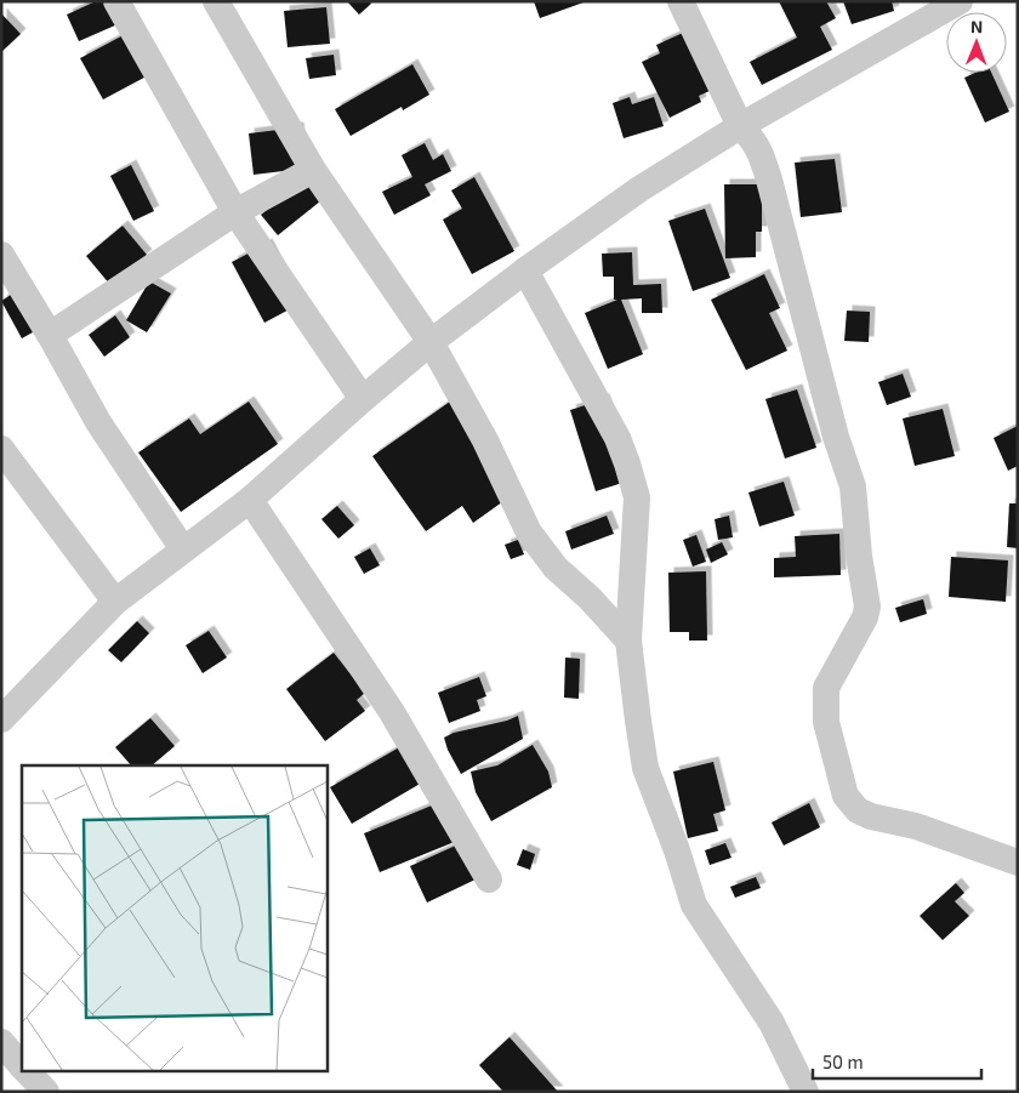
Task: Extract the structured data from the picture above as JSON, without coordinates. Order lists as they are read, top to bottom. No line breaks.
{"scale_bar":"50 m","north":"top"}
